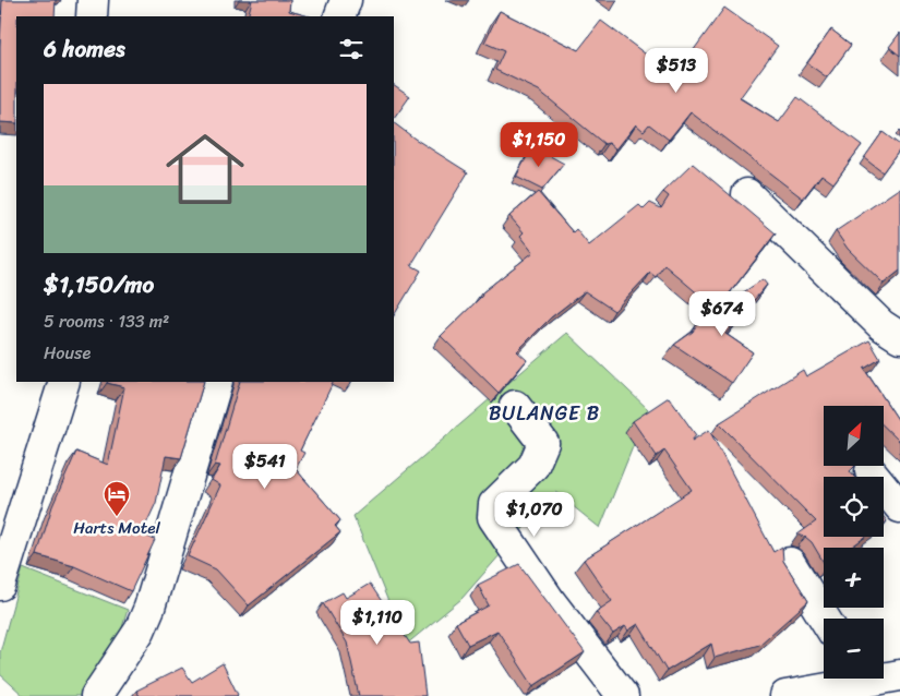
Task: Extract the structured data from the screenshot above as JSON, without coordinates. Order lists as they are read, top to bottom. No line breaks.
{"districts":["BULANGE B"],"places":{"hotel":["Harts Motel"]},"north":"top right","page":{"heading":"6 homes","price":["$513","$1,150","$674","$541","$1,070","$1,110"],"list":[{"name":"$1,150/mo","note":"5 rooms · 133 m² · House"}],"map_buttons":["+","−"]}}
